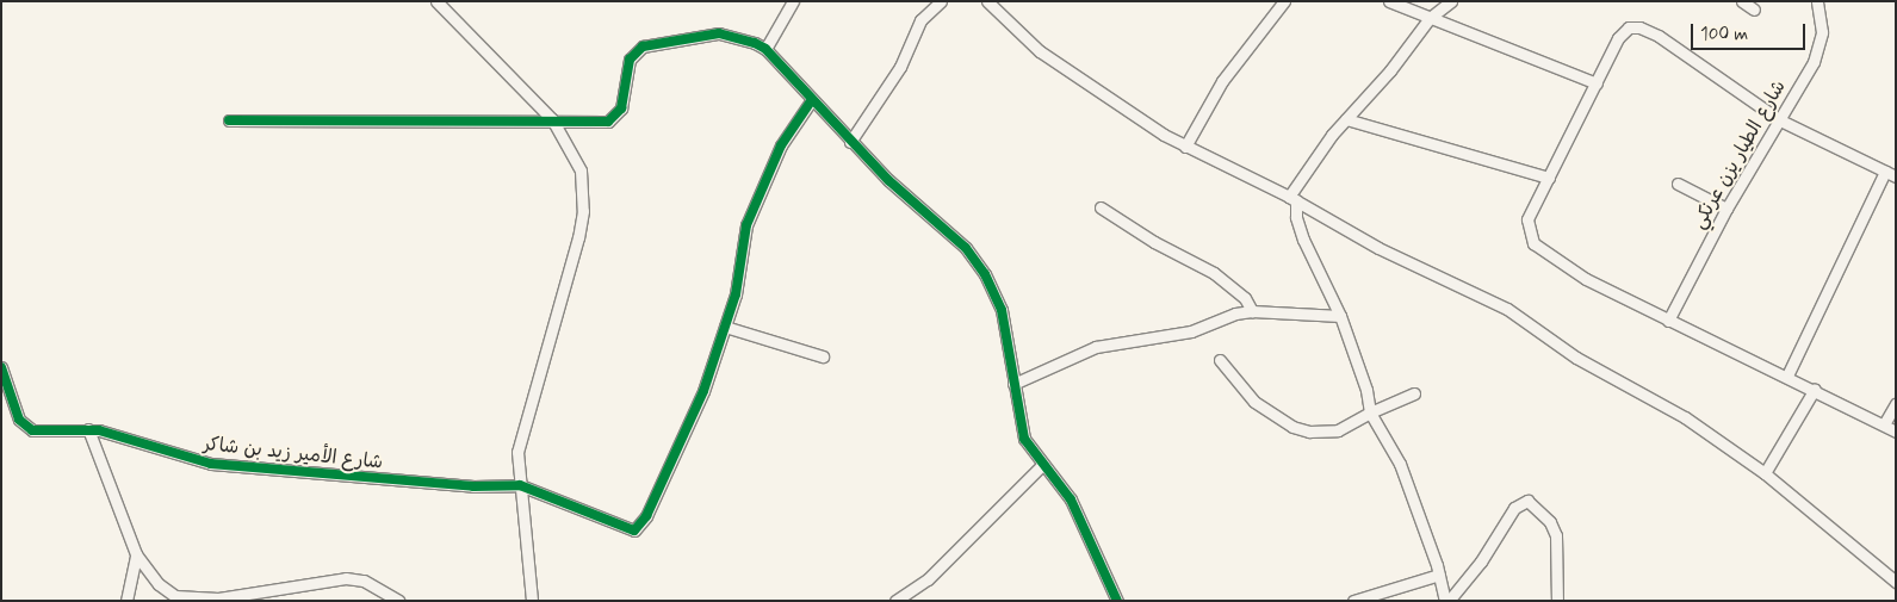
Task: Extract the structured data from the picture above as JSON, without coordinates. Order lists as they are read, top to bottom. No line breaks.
{"streets":{"street":["شارع الطيار يزن عرنكي","شارع الأمير زيد بن شاكر"]},"scale_bar":"100 m"}
